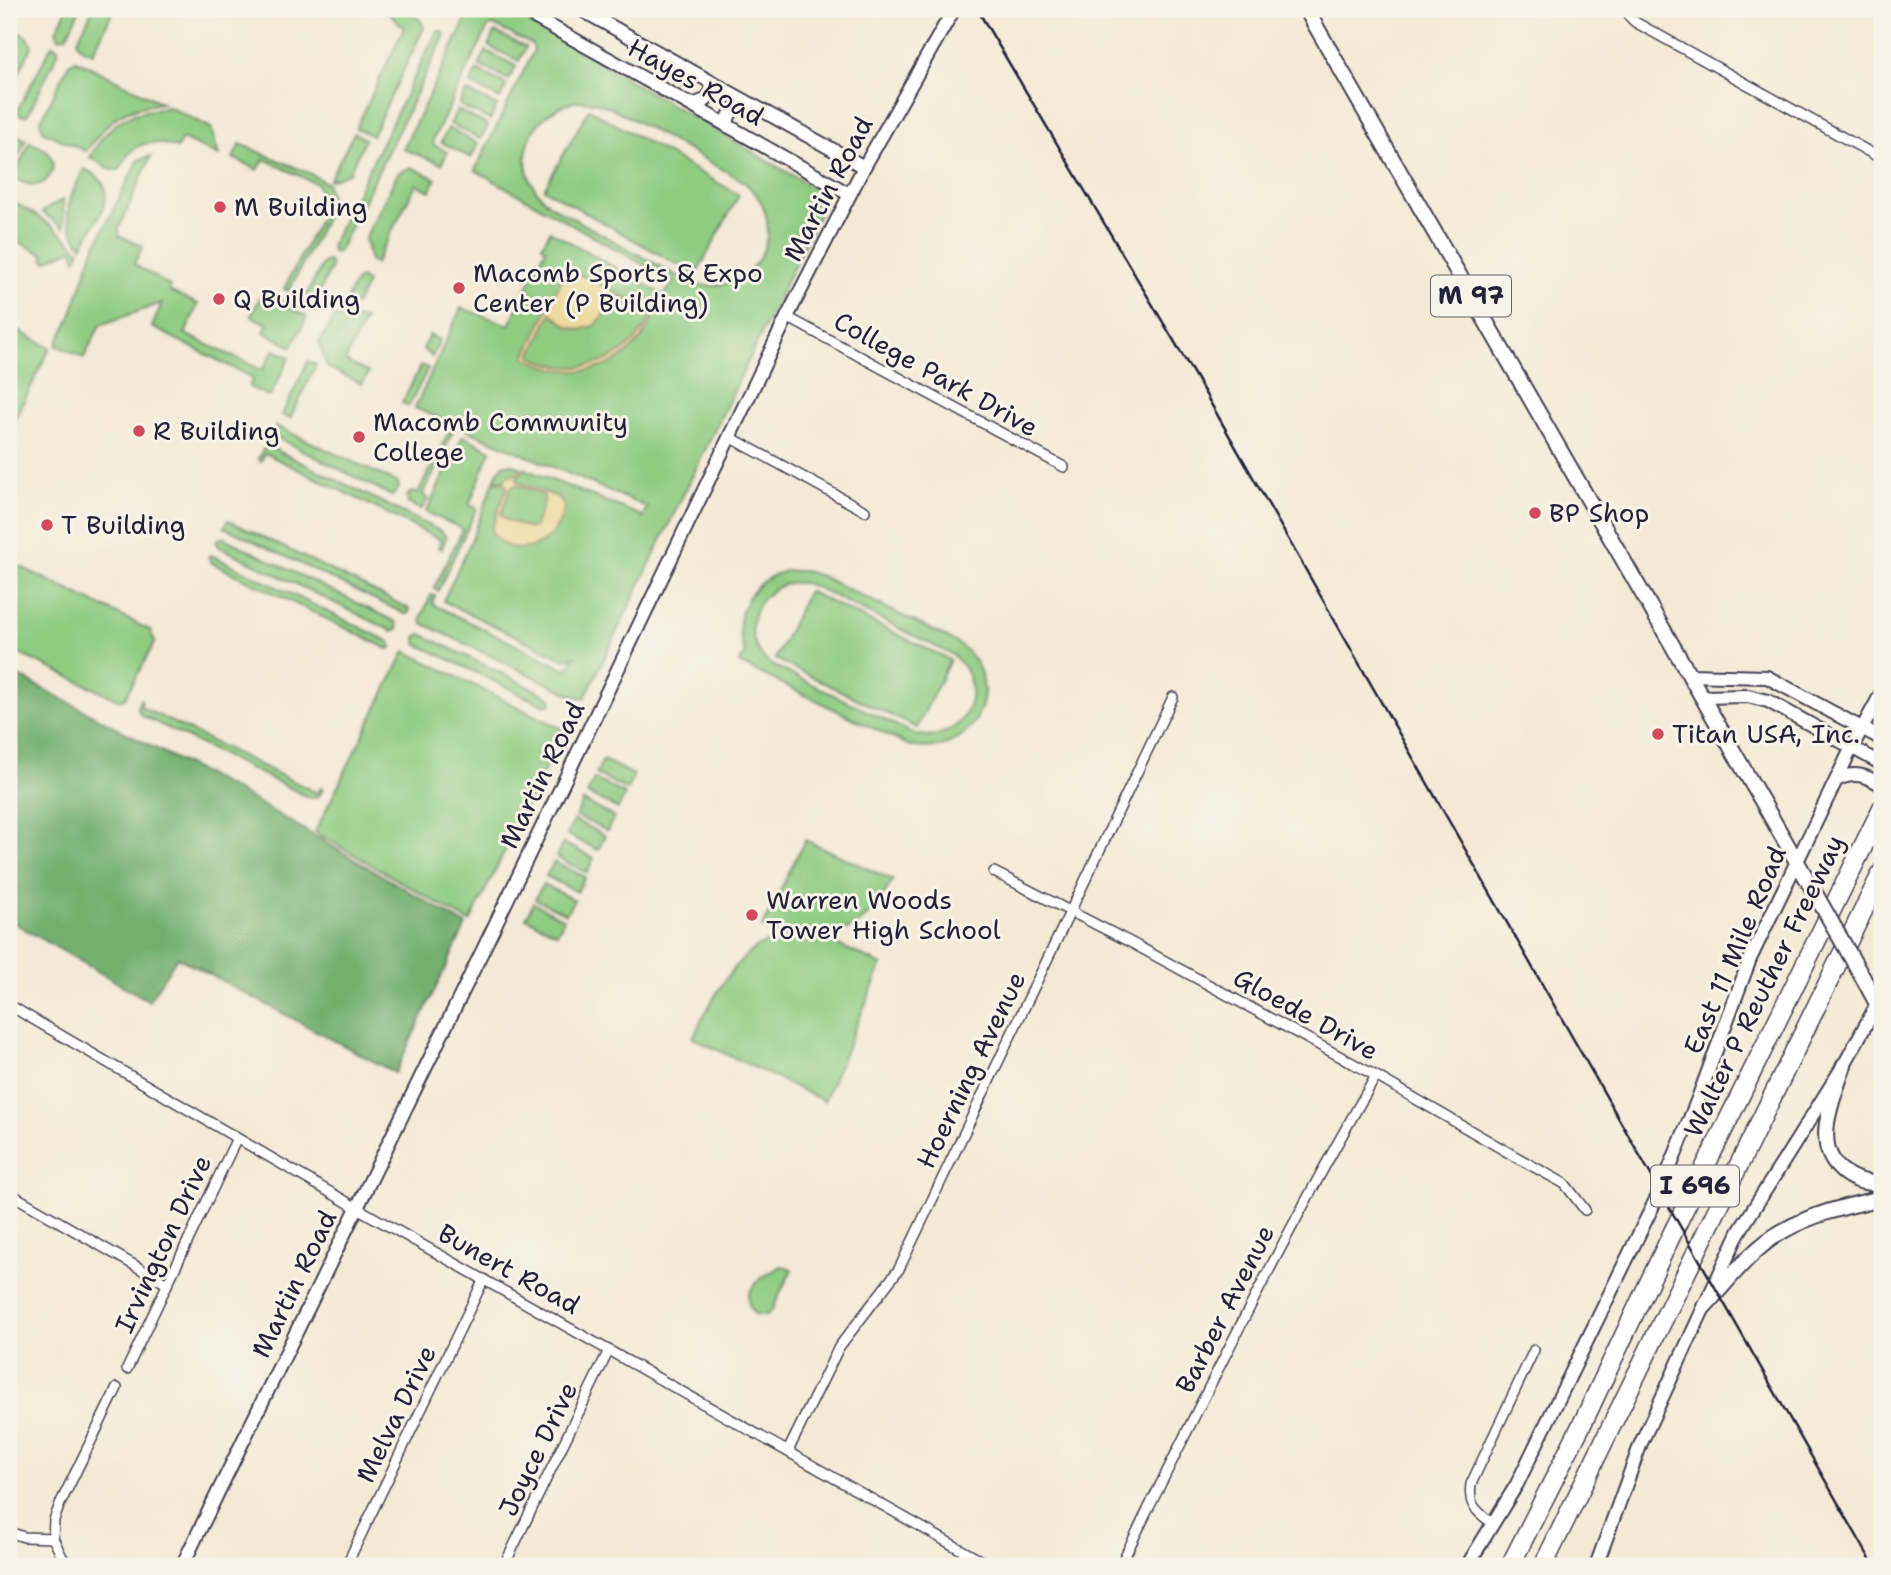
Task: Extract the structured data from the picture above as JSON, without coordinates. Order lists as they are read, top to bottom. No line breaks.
{"streets":{"highway":["Walter P Reuther Freeway","I 696"],"main road":["M 97"],"street":["Hayes Road","Martin Road","College Park Drive","East 11 Mile Road","Gloede Drive","Hoerning Avenue","Irvington Drive","Bunert Road","Barber Avenue","Melva Drive","Joyce Drive"]},"crossings":[["Hayes Road","Martin Road"],["Martin Road","College Park Drive"],["Martin Road","Bunert Road"],["M 97","East 11 Mile Road"],["Gloede Drive","Hoerning Avenue"],["Gloede Drive","Barber Avenue"],["Hoerning Avenue","Bunert Road"],["Irvington Drive","Bunert Road"],["Bunert Road","Melva Drive"],["Bunert Road","Joyce Drive"]],"places":["M Building","Macomb Sports & Expo Center (P Building)","Q Building","R Building","Macomb Community College","BP Shop","T Building","Titan USA, Inc.","Warren Woods Tower High School"]}
